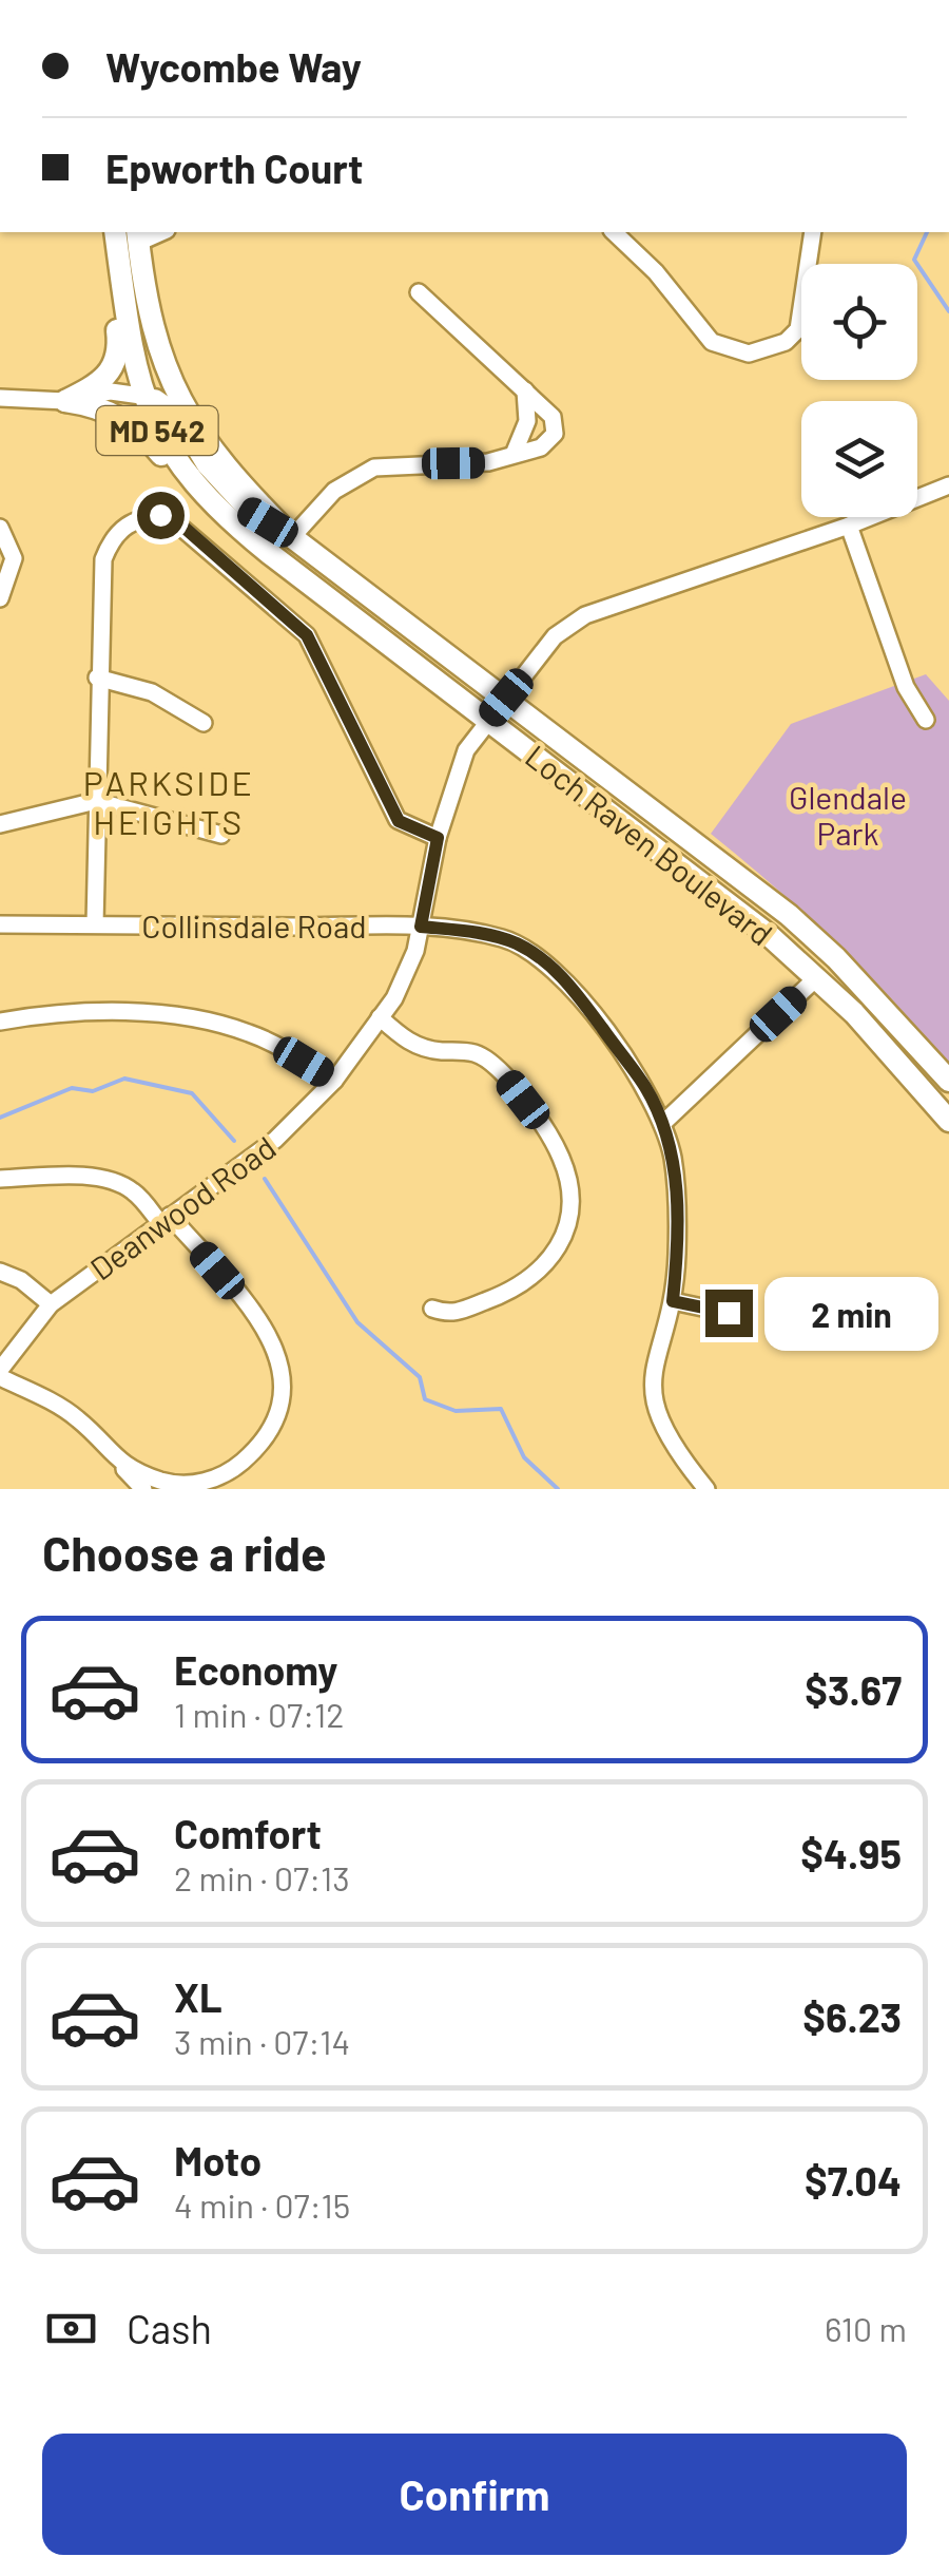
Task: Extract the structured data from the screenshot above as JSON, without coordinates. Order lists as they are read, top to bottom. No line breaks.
{"streets":{"main road":["MD 542","Loch Raven Boulevard"],"street":["Collinsdale Road","Deanwood Road"]},"crossings":[["Loch Raven Boulevard","Deanwood Road"],["Collinsdale Road","Deanwood Road"]],"districts":["PARKSIDE HEIGHTS"],"parks":["Glendale Park"],"page":{"banner":["Wycombe Way","Epworth Court"],"bubble":"2 min","heading":"Choose a ride","list":[{"name":"Economy","note":"1 min · 07:12","value":"$3.67"},{"name":"Comfort","note":"2 min · 07:13","value":"$4.95"},{"name":"XL","note":"3 min · 07:14","value":"$6.23"},{"name":"Moto","note":"4 min · 07:15","value":"$7.04"}],"pay":["Cash","610 m"],"buttons":"Confirm"}}
